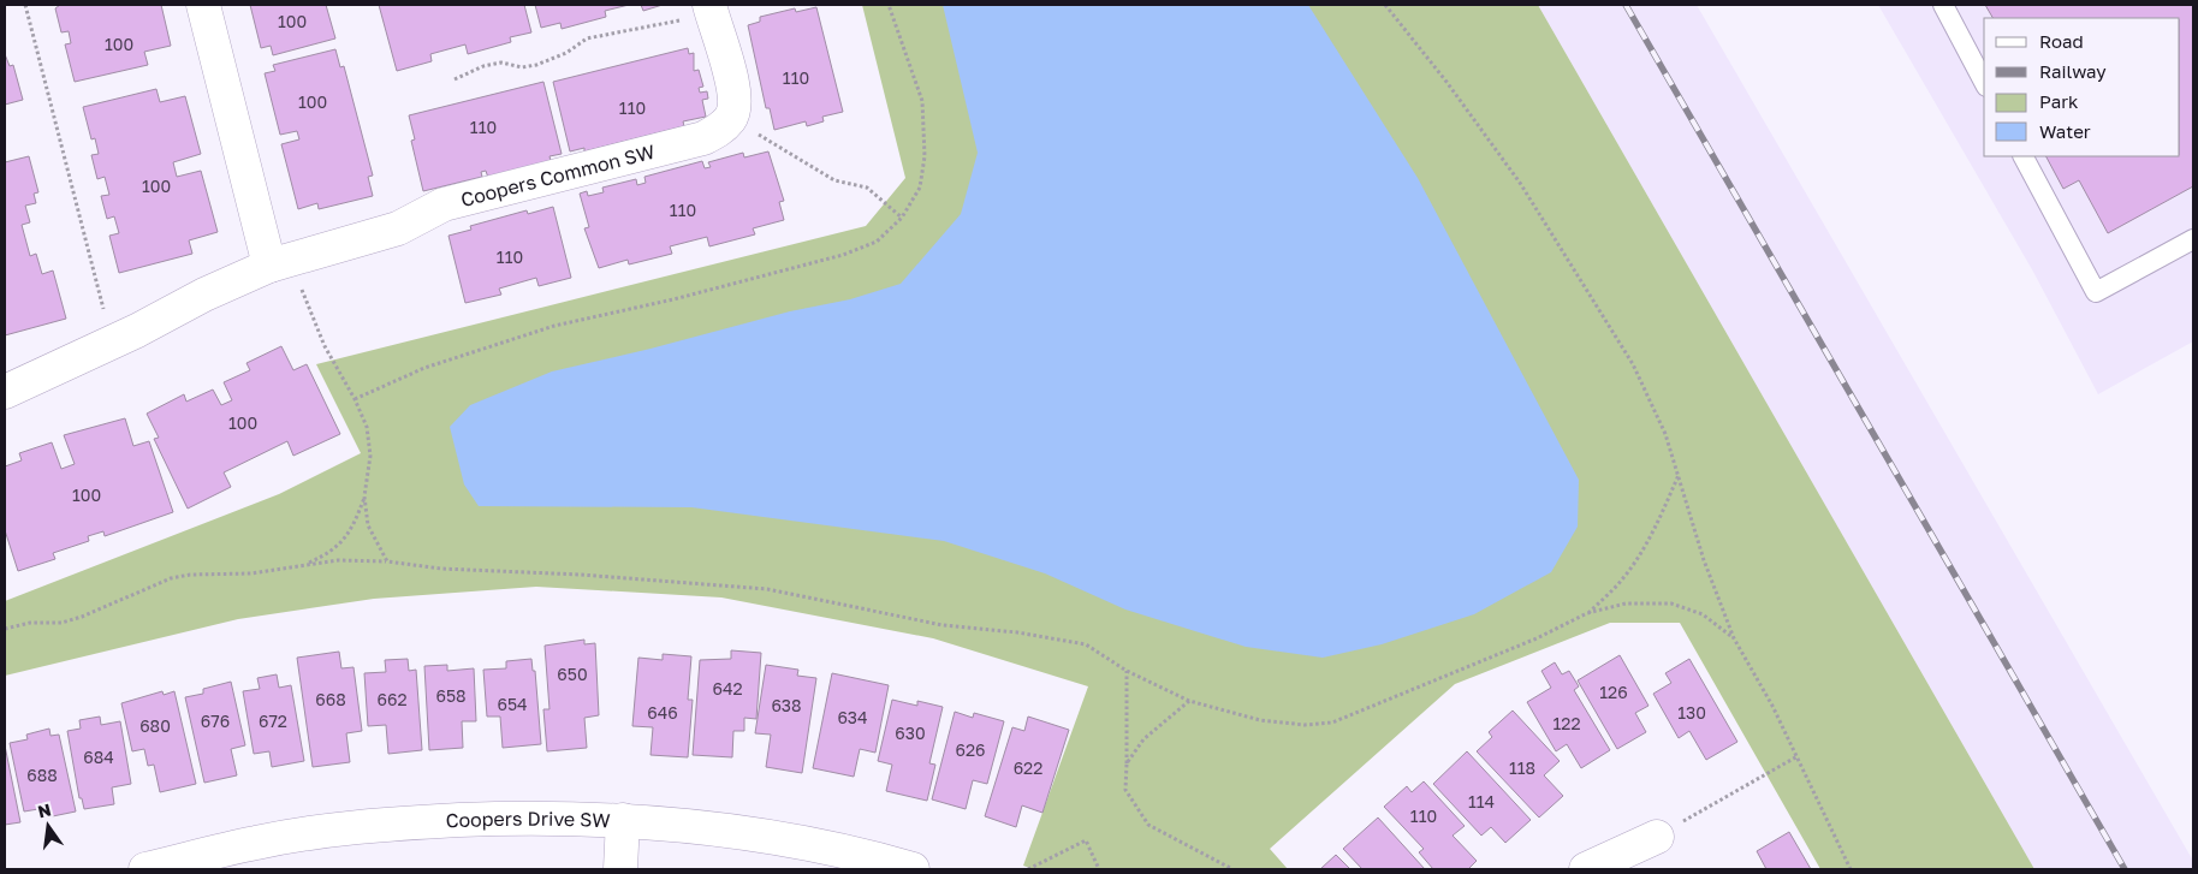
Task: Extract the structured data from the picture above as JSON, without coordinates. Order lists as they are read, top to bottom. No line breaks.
{"streets":{"street":["Coopers Common SW","Coopers Drive SW"]},"house_numbers":["100","100","110","100","110","110","100","110","110","100","100","650","642","126","658","668","662","654","638","646","130","634","676","672","122","680","630","626","684","622","118","688","114","110"],"legend":["Road","Railway","Park","Water"],"north":"top"}
